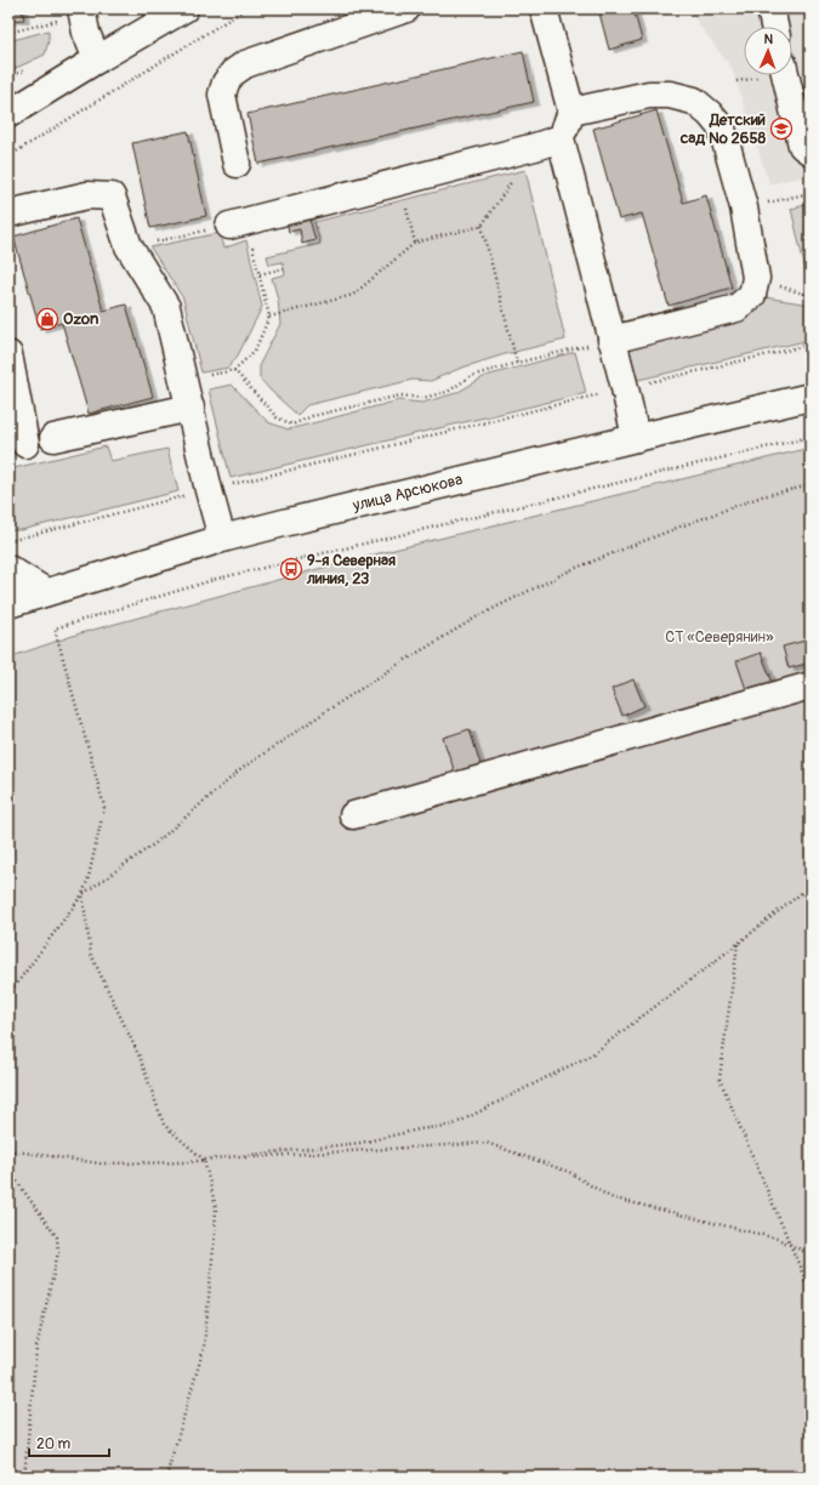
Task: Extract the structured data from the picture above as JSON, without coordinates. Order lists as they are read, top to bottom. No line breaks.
{"streets":{"street":["улица Арсюкова"]},"parks":["СТ «Северянин»"],"places":{"school or university":["Детский сад № 2658"],"shop":["Ozon"],"bus stop":["9-я Северная линия, 23"]},"scale_bar":"20 m","north":"top"}
